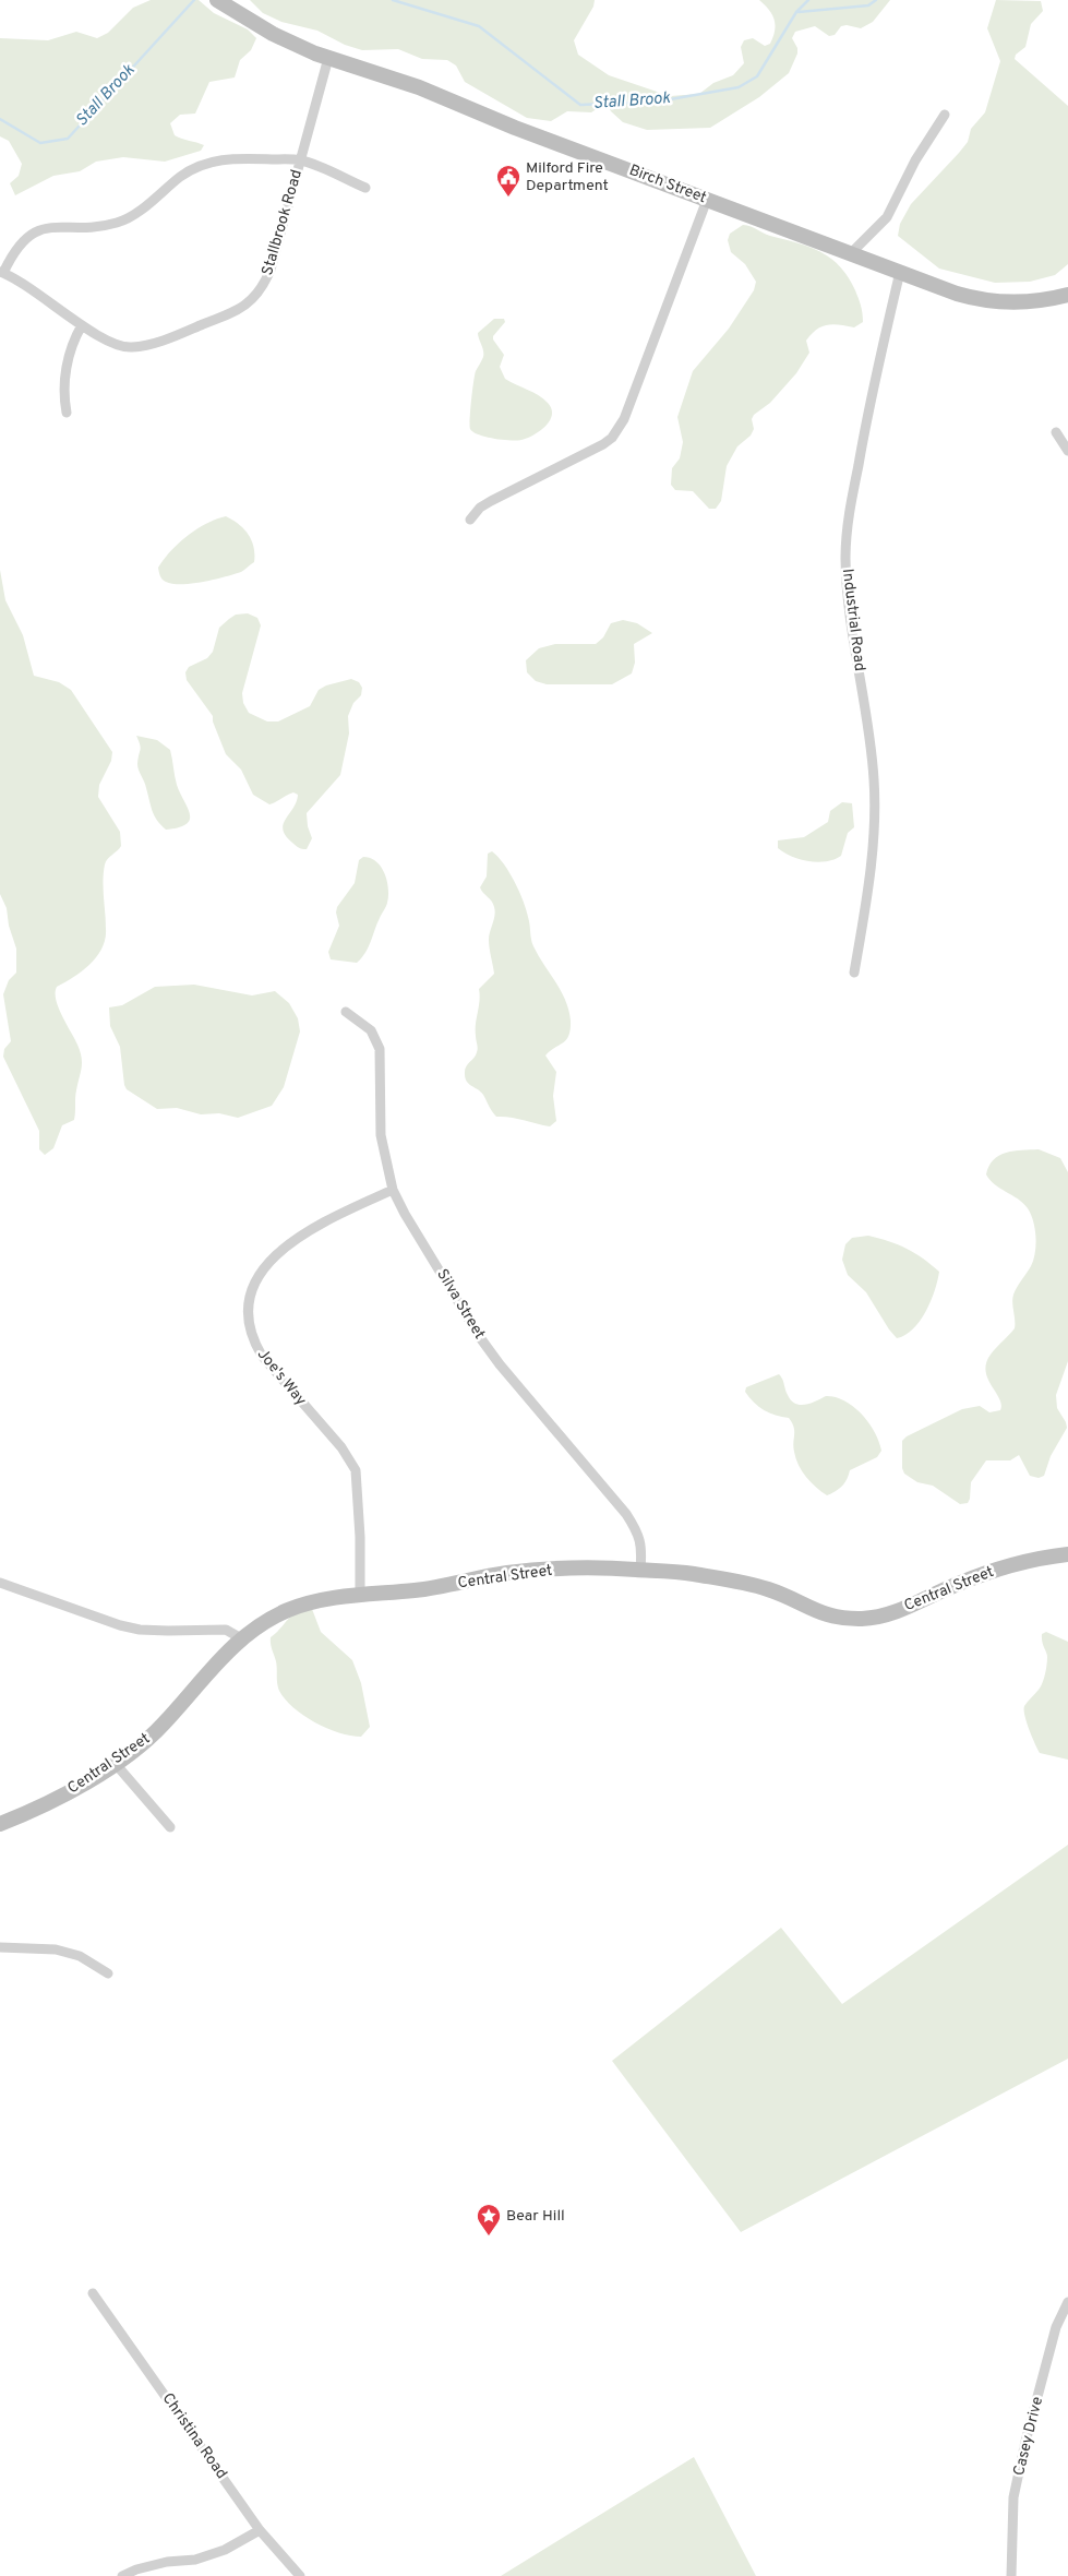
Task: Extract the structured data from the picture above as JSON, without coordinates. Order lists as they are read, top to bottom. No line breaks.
{"streets":{"street":["Birch Street","Stallbrook Road","Industrial Road","Silva Street","Joe's Way","Central Street","Christina Road","Casey Drive"]},"crossings":[["Birch Street","Stallbrook Road"],["Birch Street","Industrial Road"],["Silva Street","Joe's Way"],["Silva Street","Central Street"],["Joe's Way","Central Street"]],"water":["Stall Brook"],"places":{"public building":["Milford Fire Department"],"place":["Bear Hill"]}}
